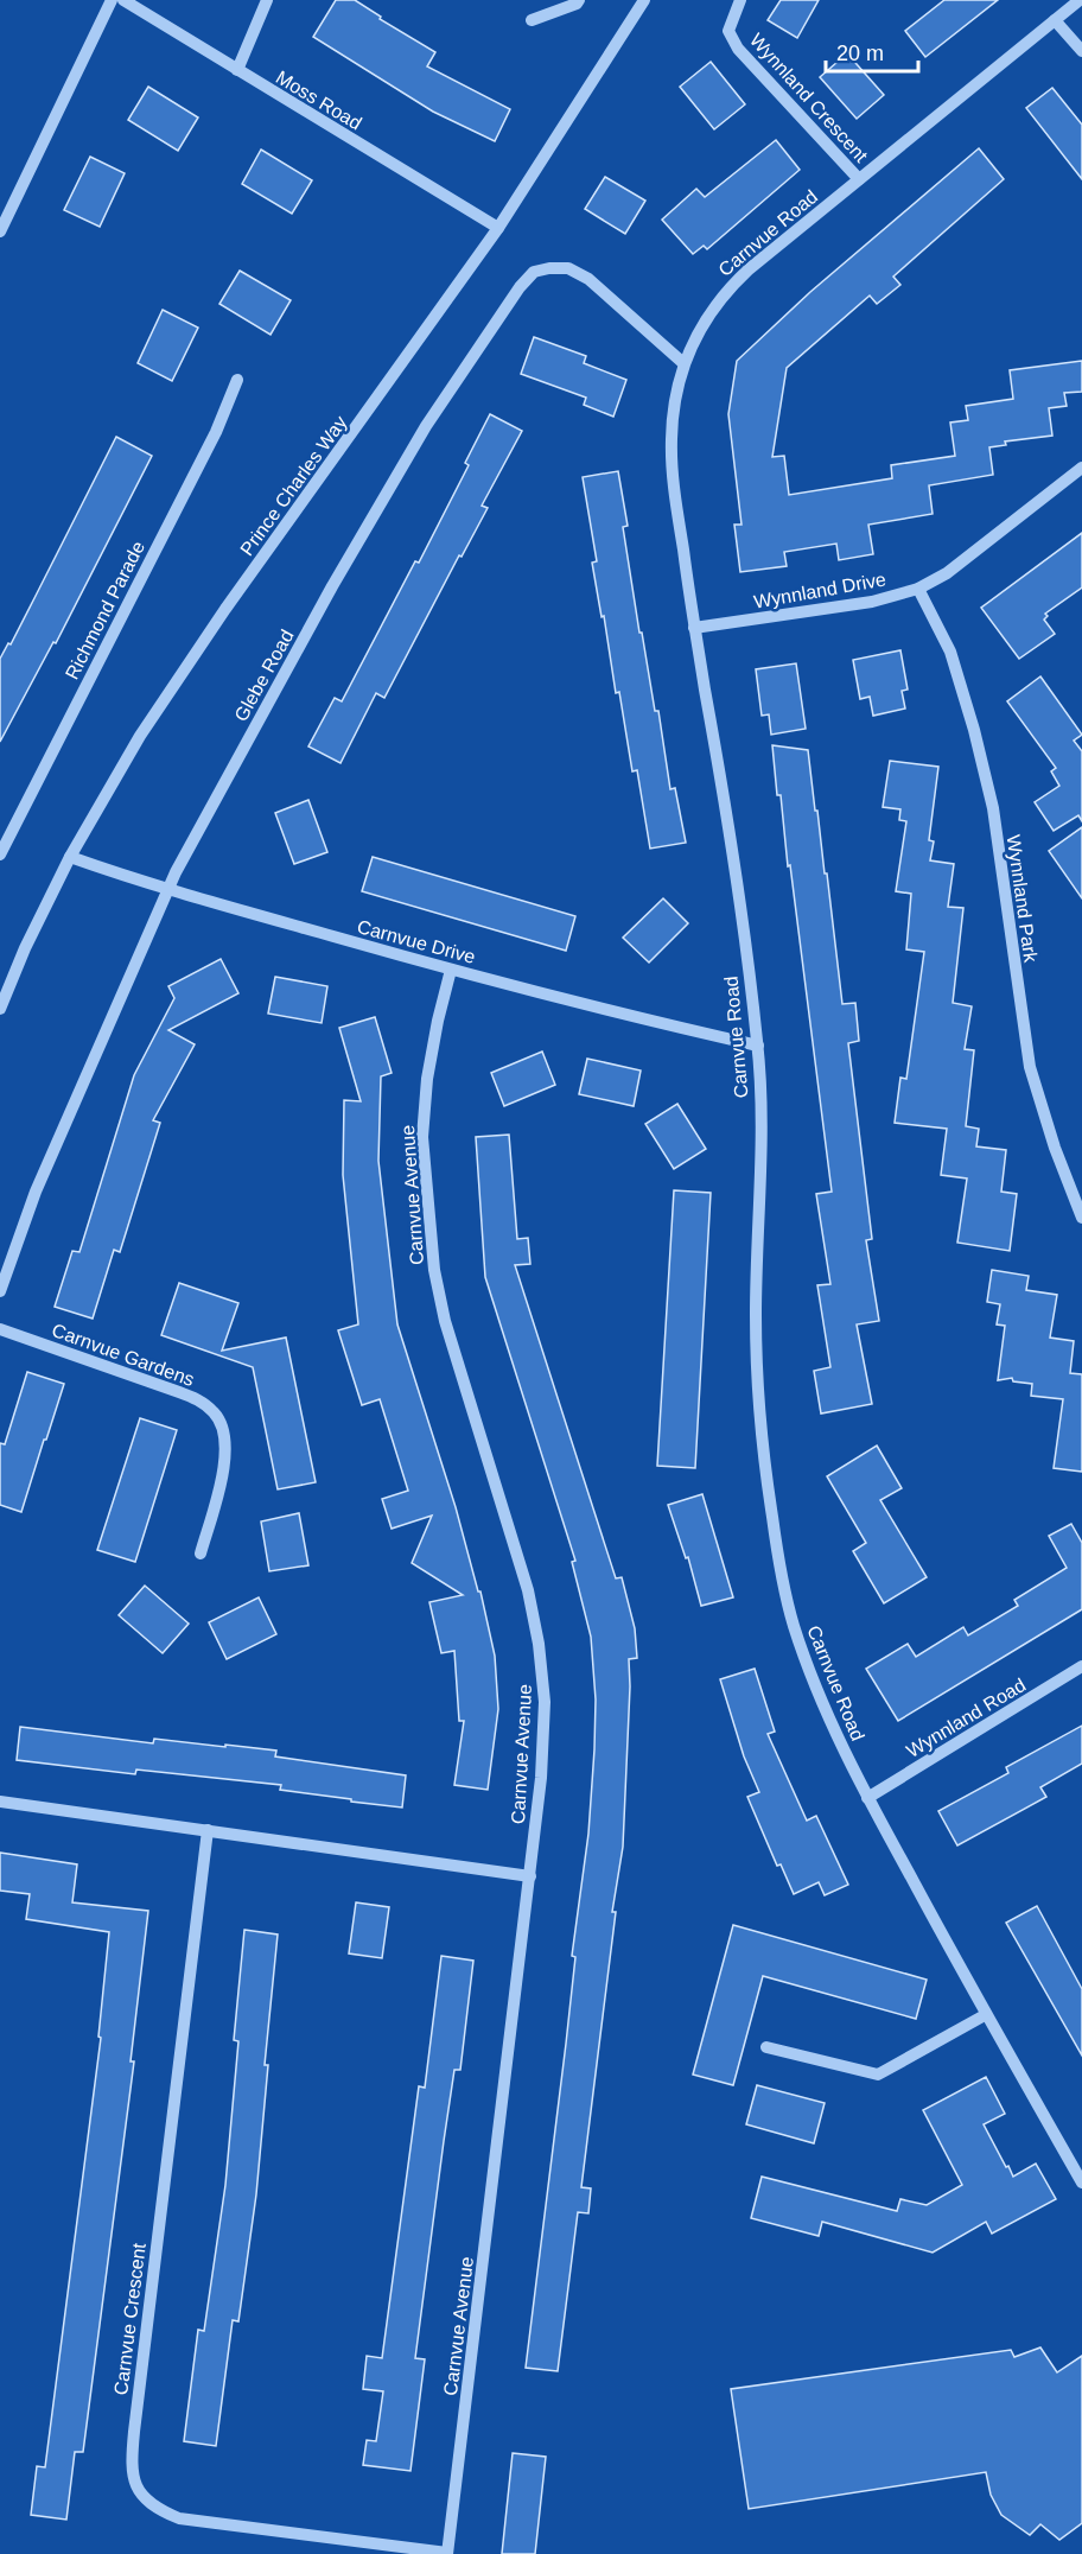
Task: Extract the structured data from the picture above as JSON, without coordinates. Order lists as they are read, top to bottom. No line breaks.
{"streets":{"street":["Wynnland Crescent","Moss Road","Carnvue Road","Prince Charles Way","Wynnland Drive","Richmond Parade","Glebe Road","Wynnland Park","Carnvue Drive","Carnvue Avenue","Carnvue Gardens","Wynnland Road","Carnvue Crescent"]},"crossings":[["Wynnland Crescent","Carnvue Road"],["Moss Road","Prince Charles Way"],["Carnvue Road","Wynnland Drive"],["Carnvue Road","Glebe Road"],["Carnvue Road","Carnvue Drive"],["Carnvue Road","Wynnland Road"],["Prince Charles Way","Carnvue Drive"],["Wynnland Drive","Wynnland Park"],["Glebe Road","Carnvue Drive"],["Carnvue Drive","Carnvue Avenue"],["Carnvue Avenue","Carnvue Crescent"]],"scale_bar":"20 m"}
